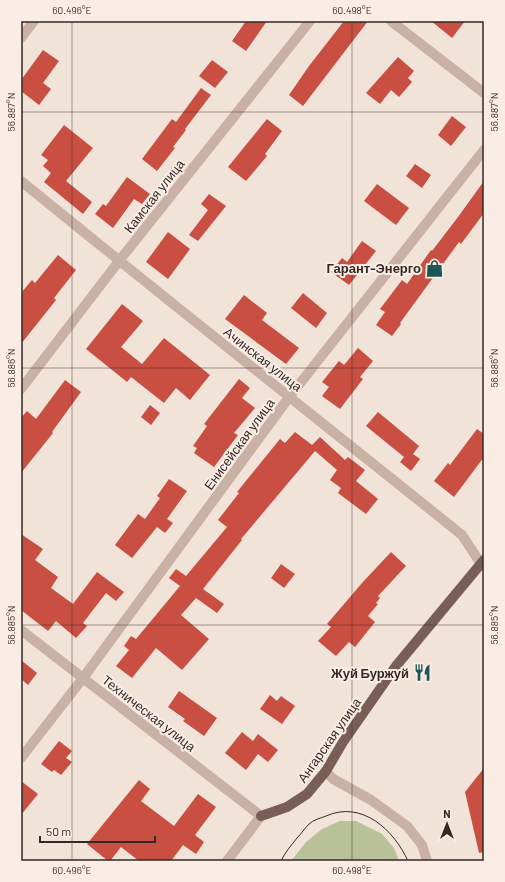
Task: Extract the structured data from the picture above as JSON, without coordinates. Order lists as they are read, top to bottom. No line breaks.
{"streets":{"main road":["Ангарская улица"],"street":["Камская улица","Ачинская улица","Енисейская улица","Техническая улица"]},"crossings":[["Камская улица","Ачинская улица"],["Ачинская улица","Енисейская улица"],["Ачинская улица","Ангарская улица"],["Енисейская улица","Техническая улица"],["Техническая улица","Ангарская улица"]],"places":{"shop":["Гарант-Энерго"],"restaurant":["Жуй Буржуй"]},"scale_bar":"50 m","north":"top","coordinates":["60.496°E","60.498°E","56.887°N","56.886°N","56.885°N"]}
